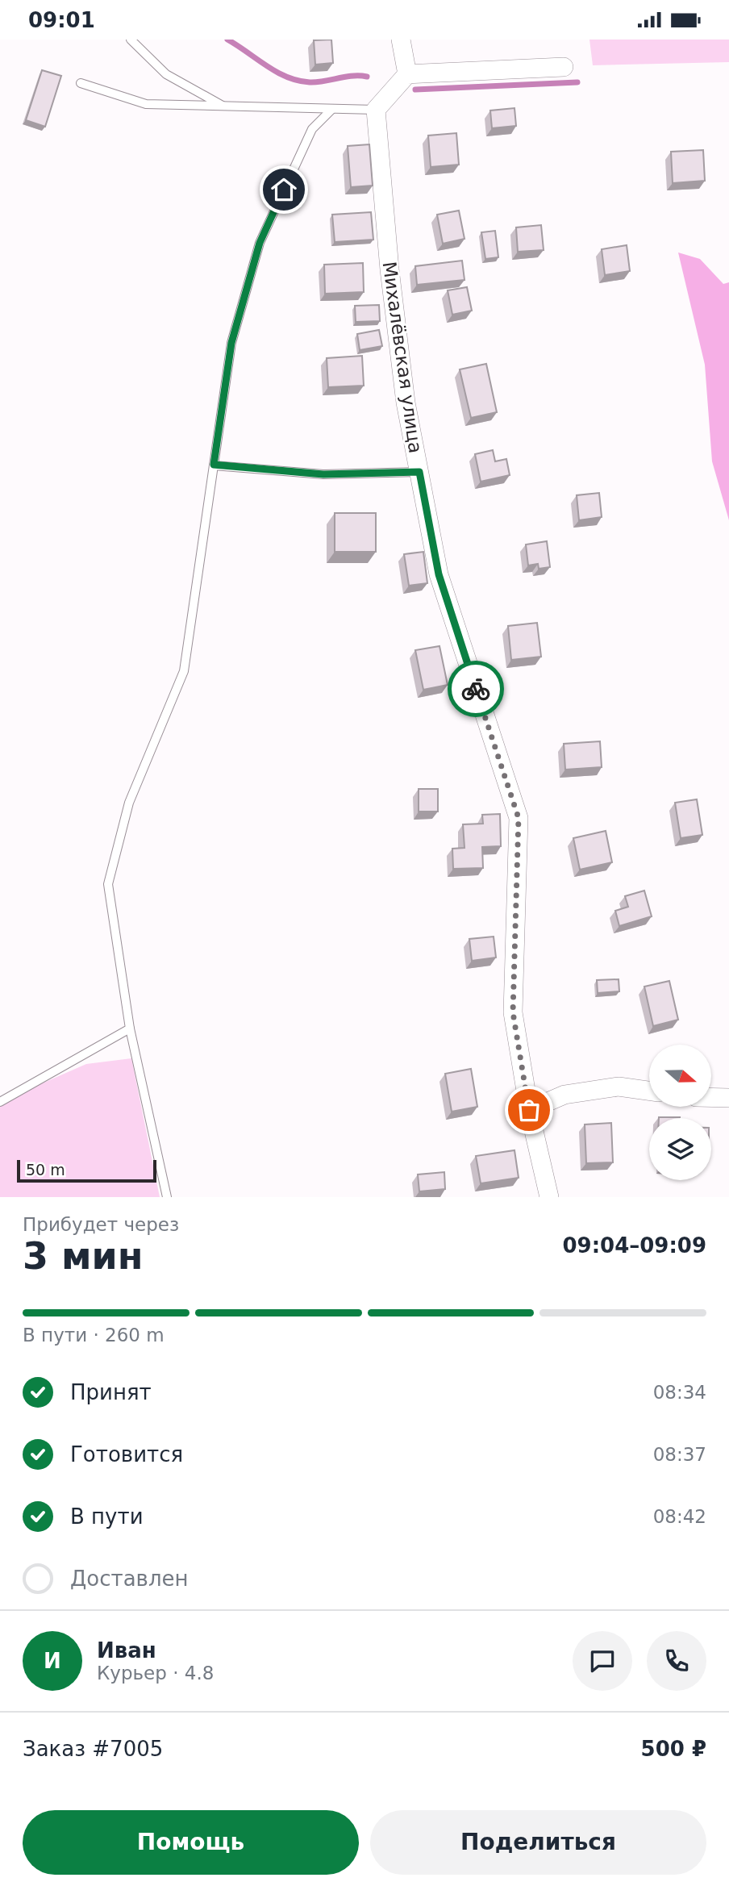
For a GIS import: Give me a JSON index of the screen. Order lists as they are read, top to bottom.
{
  "streets": {
    "street": ["Михалёвская улица"]
  },
  "scale_bar": "50 m",
  "north": "right",
  "page": {
    "status": "09:01",
    "scale": "50 m",
    "heading": ["3 мин", "Прибудет через", "09:04–09:09"],
    "panel": [
      "Иван",
      "Курьер · 4.8",
      "Заказ #7005",
      "500 ₽"
    ],
    "bar": "В пути · 260 m",
    "list": [
      ["Принят", "08:34"],
      ["Готовится", "08:37"],
      ["В пути", "08:42"],
      "Доставлен"
    ],
    "round": "И",
    "buttons": ["Помощь", "Поделиться"]
  }
}
